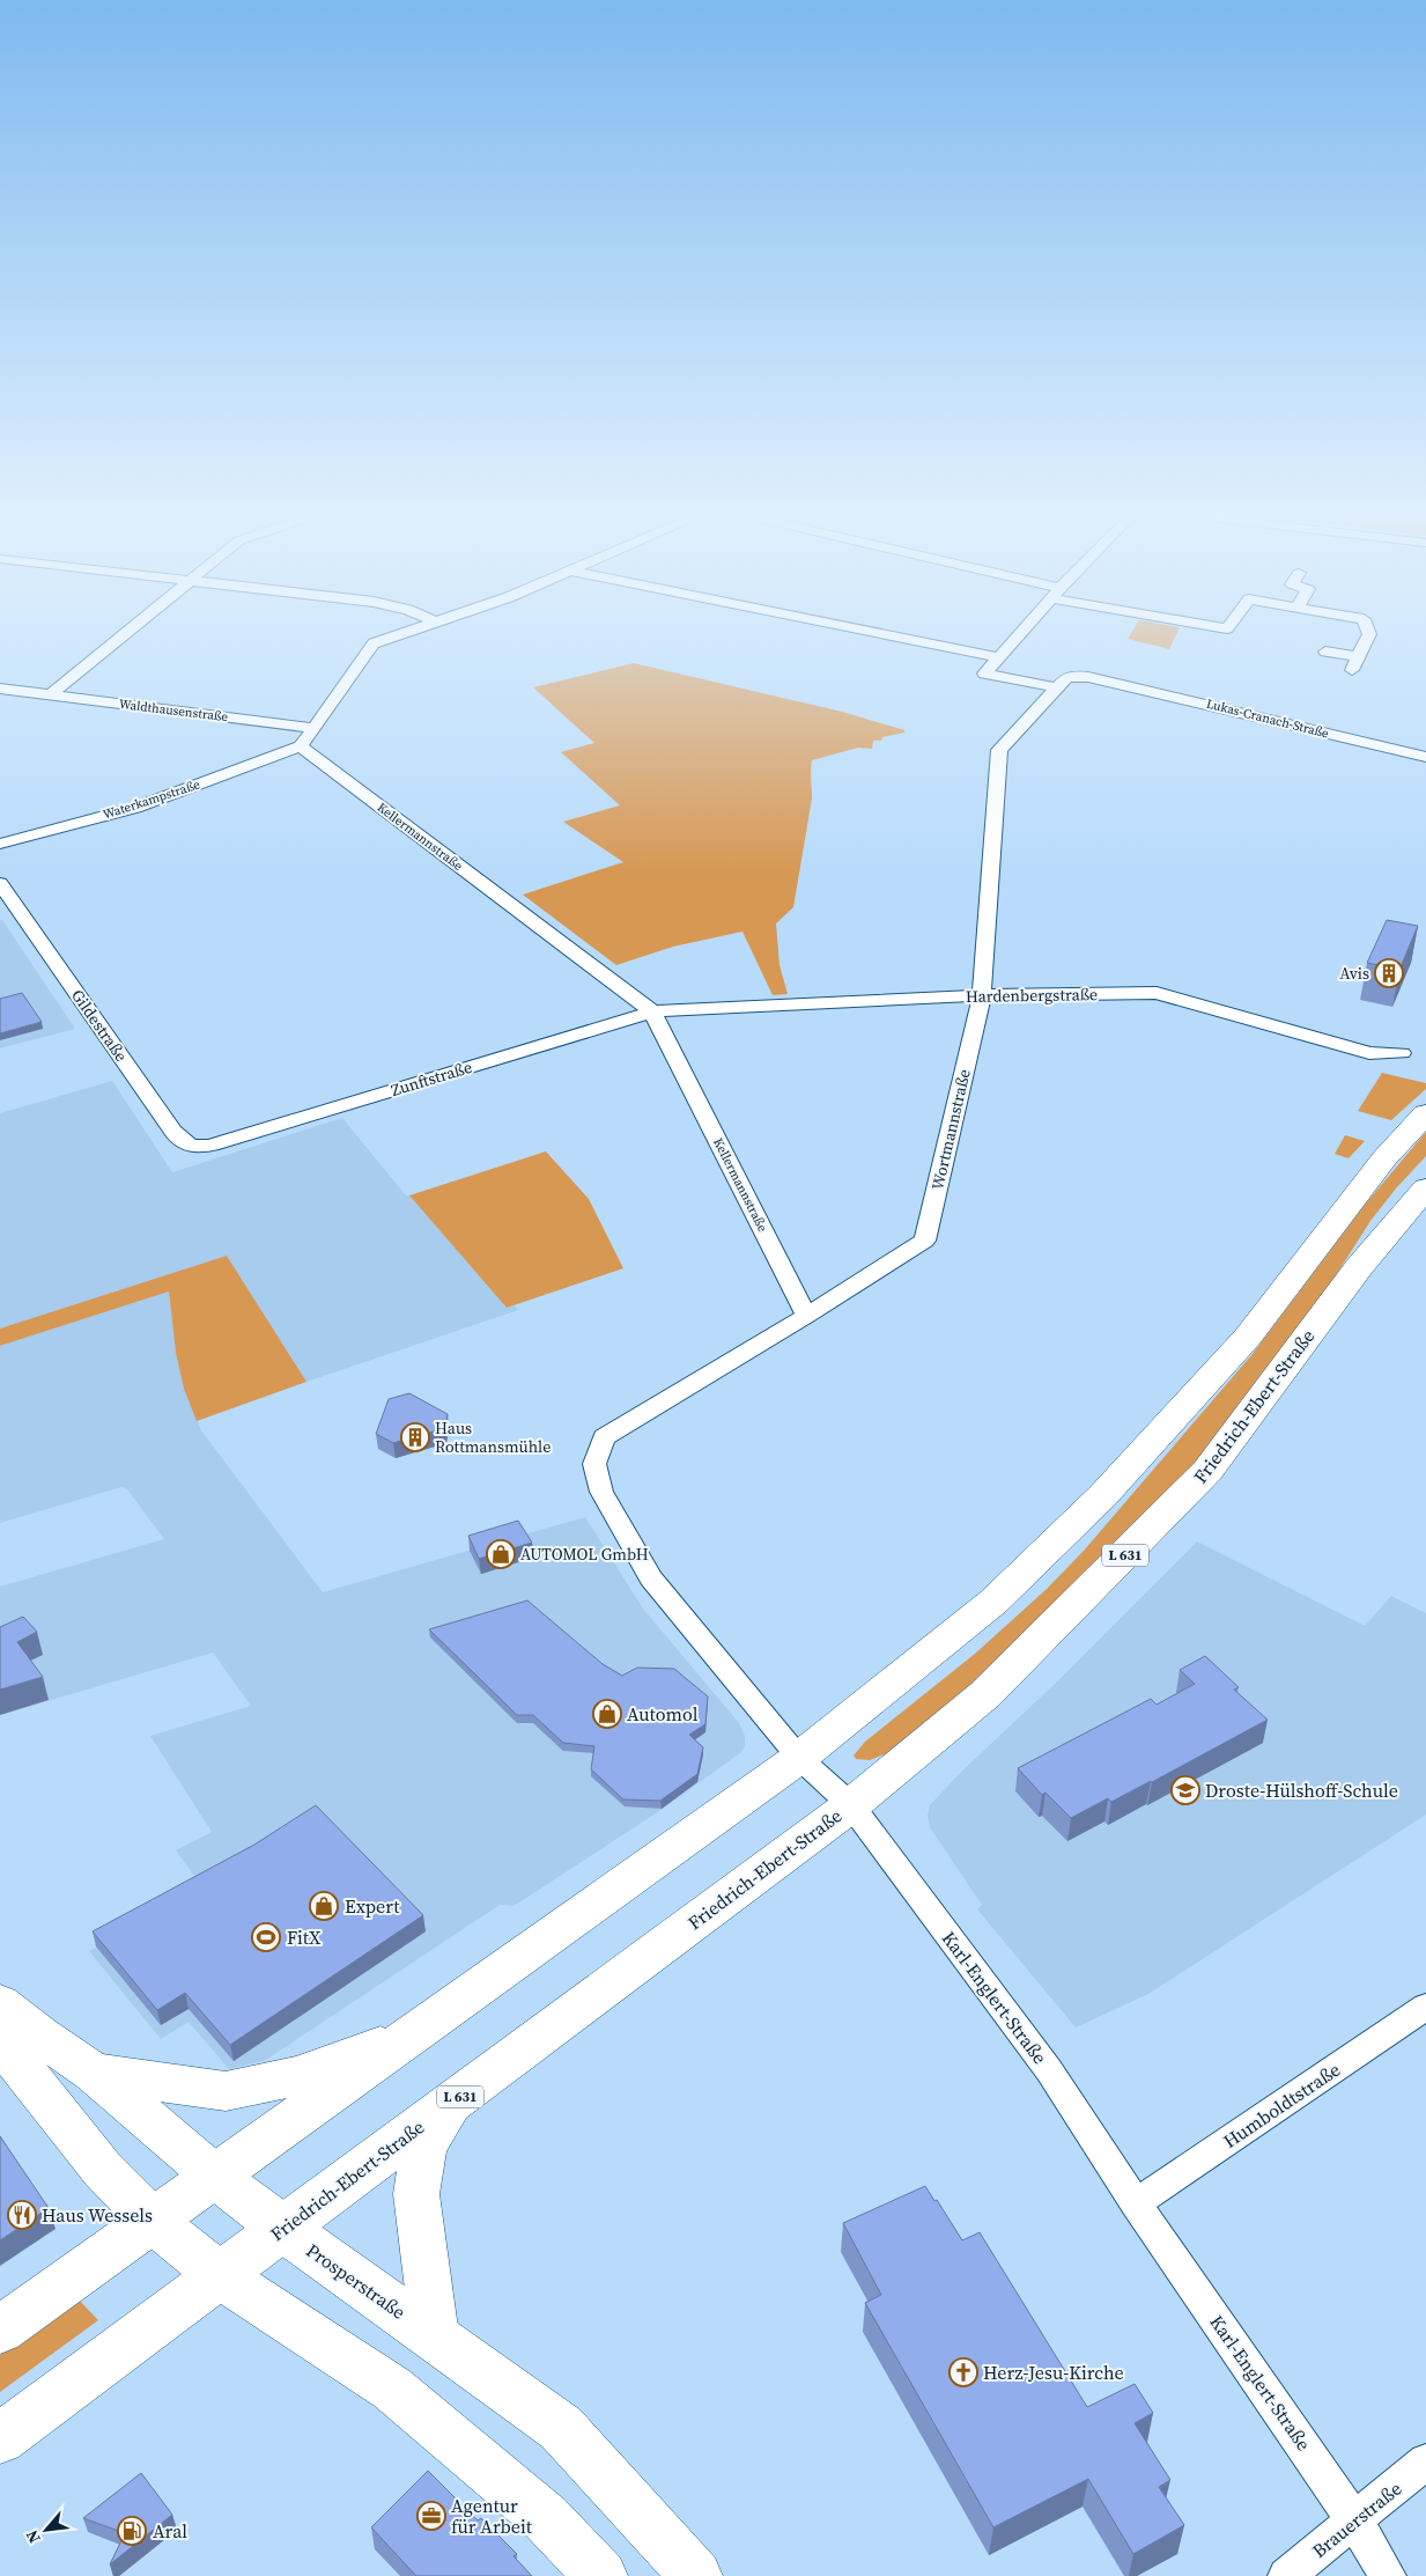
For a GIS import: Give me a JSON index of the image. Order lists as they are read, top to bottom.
{
  "streets": {
    "main road": ["Friedrich-Ebert-Straße", "L 631", "Prosperstraße"],
    "street": [
      "Waldthausenstraße",
      "Lukas-Cranach-Straße",
      "Waterkampstraße",
      "Kellermannstraße",
      "Hardenbergstraße",
      "Gildestraße",
      "Zunftstraße",
      "Wortmannstraße",
      "Karl-Englert-Straße",
      "Humboldtstraße",
      "Brauerstraße"
    ]
  },
  "crossings": [
    ["Lukas-Cranach-Straße", "Wortmannstraße"],
    ["Waterkampstraße", "Kellermannstraße"],
    ["Kellermannstraße", "Hardenbergstraße"],
    ["Kellermannstraße", "Zunftstraße"],
    ["Kellermannstraße", "Wortmannstraße"],
    ["Hardenbergstraße", "Zunftstraße"],
    ["Hardenbergstraße", "Wortmannstraße"],
    ["Gildestraße", "Zunftstraße"],
    ["Wortmannstraße", "Karl-Englert-Straße"],
    ["Friedrich-Ebert-Straße", "Karl-Englert-Straße"],
    ["Friedrich-Ebert-Straße", "Prosperstraße"],
    ["Karl-Englert-Straße", "Humboldtstraße"],
    ["Karl-Englert-Straße", "Brauerstraße"]
  ],
  "places": {
    "building": ["Avis", "Haus Rottmansmühle"],
    "shop": ["AUTOMOL GmbH", "Automol", "Expert"],
    "school or university": ["Droste-Hülshoff-Schule"],
    "sports": ["FitX"],
    "restaurant": ["Haus Wessels"],
    "church": ["Herz-Jesu-Kirche"],
    "office": ["Agentur für Arbeit"],
    "fuel station": ["Aral"]
  },
  "north": "bottom left"
}
